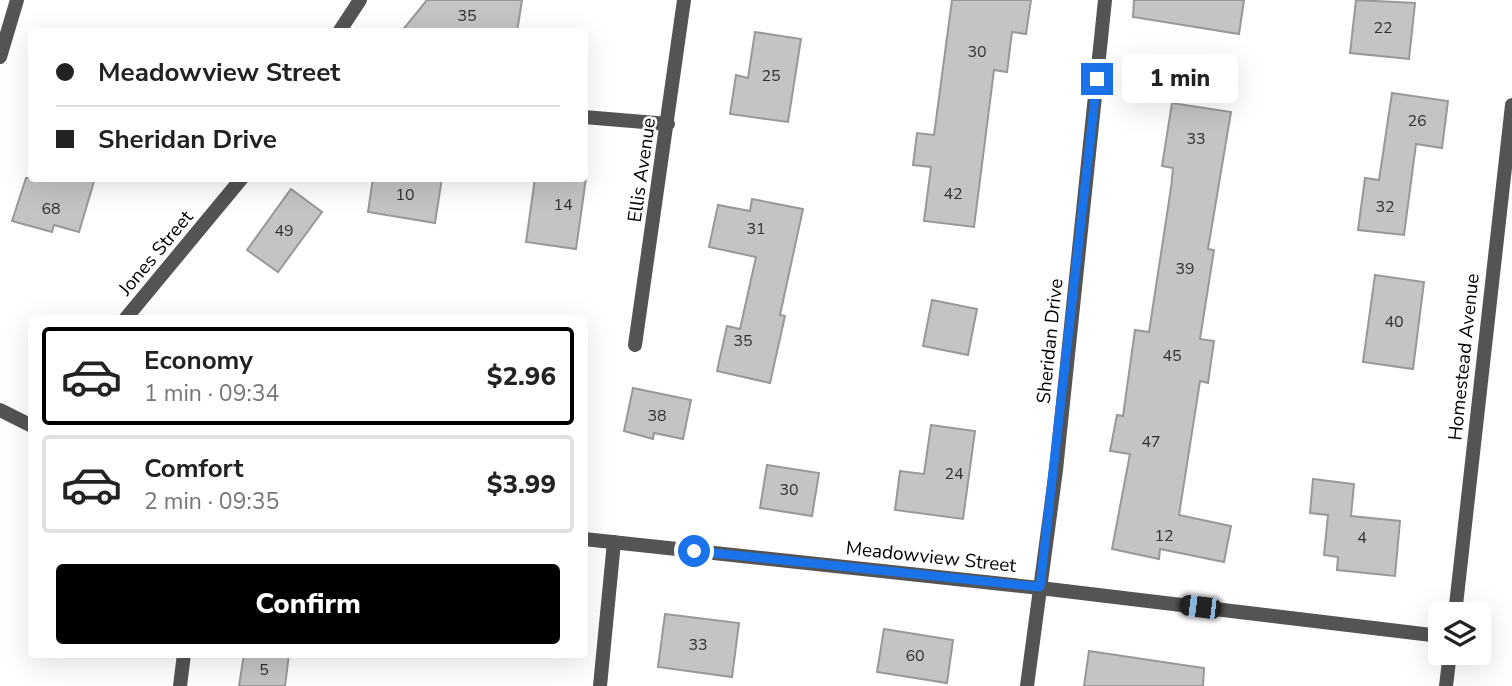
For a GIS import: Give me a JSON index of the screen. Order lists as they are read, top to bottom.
{
  "streets": {
    "street": [
      "Ellis Avenue",
      "Jones Street",
      "Sheridan Drive",
      "Homestead Avenue",
      "Meadowview Street"
    ]
  },
  "crossings": [
    ["Sheridan Drive", "Meadowview Street"]
  ],
  "house_numbers": [
    "35",
    "22",
    "30",
    "25",
    "26",
    "33",
    "42",
    "10",
    "14",
    "32",
    "68",
    "31",
    "49",
    "39",
    "40",
    "35",
    "45",
    "38",
    "47",
    "24",
    "30",
    "12",
    "4",
    "33",
    "60",
    "5"
  ],
  "page": {
    "banner": ["Meadowview Street", "Sheridan Drive"],
    "bubble": "1 min",
    "list": [
      {
        "name": "Economy",
        "note": "1 min · 09:34",
        "value": "$2.96"
      },
      {
        "name": "Comfort",
        "note": "2 min · 09:35",
        "value": "$3.99"
      }
    ],
    "buttons": "Confirm"
  }
}
